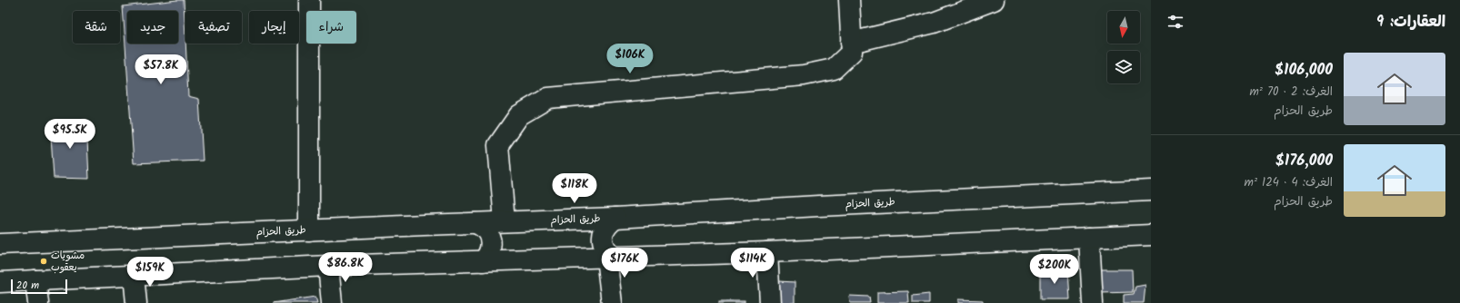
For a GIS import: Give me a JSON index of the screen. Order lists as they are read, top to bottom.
{
  "streets": {
    "main road": ["طريق الحزام"]
  },
  "places": ["مشويات يعقوب"],
  "scale_bar": "20 m",
  "north": "bottom",
  "page": {
    "heading": "العقارات: 9",
    "chip": [
      "شراء",
      "إيجار",
      "تصفية",
      "جديد",
      "شقة"
    ],
    "list": [
      {
        "name": "$106,000",
        "note": "الغرف: 2 · 70 m² · طريق الحزام"
      },
      {
        "name": "$176,000",
        "note": "الغرف: 4 · 124 m² · طريق الحزام"
      }
    ],
    "price": [
      "$106K",
      "$57.8K",
      "$95.5K",
      "$118K",
      "$176K",
      "$114K",
      "$86.8K",
      "$200K",
      "$159K"
    ],
    "scale": "20 m"
  }
}
